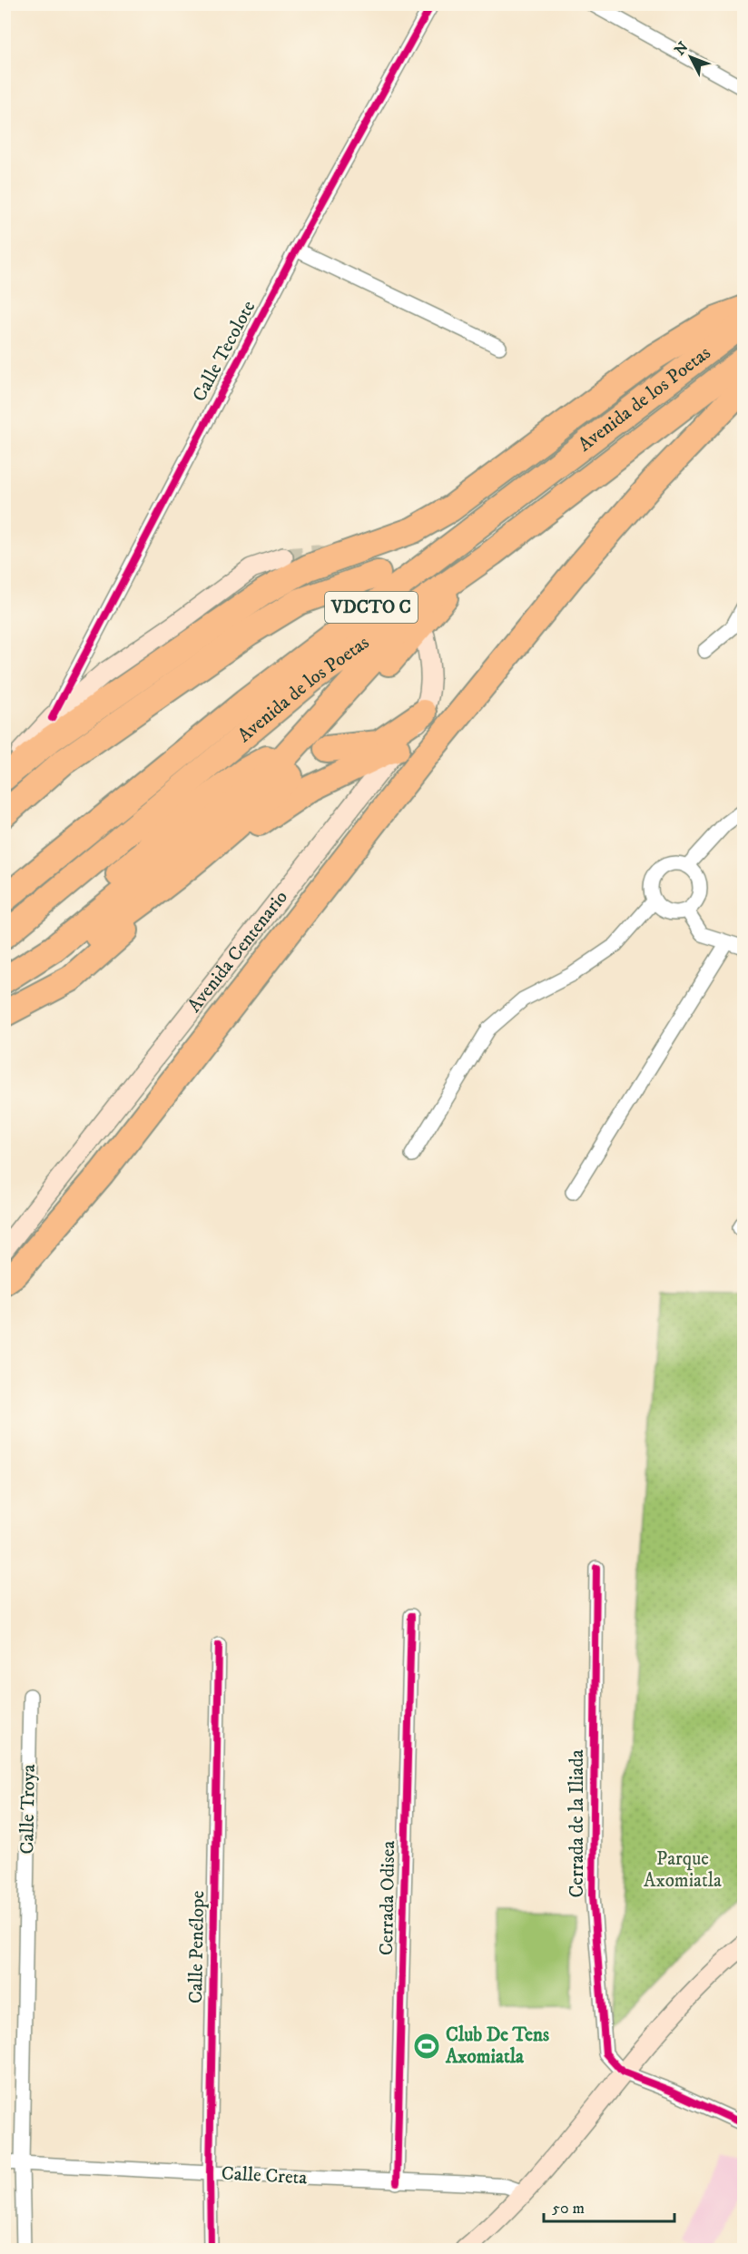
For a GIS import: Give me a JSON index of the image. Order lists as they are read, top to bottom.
{
  "streets": {
    "highway": ["Avenida de los Poetas", "VDCTO C"],
    "main road": ["Avenida Centenario"],
    "street": [
      "Calle Tecolote",
      "Calle Troya",
      "Cerrada de la Iliada",
      "Cerrada Odisea",
      "Calle Penélope",
      "Calle Creta"
    ]
  },
  "crossings": [
    ["Calle Troya", "Calle Creta"],
    ["Cerrada Odisea", "Calle Creta"],
    ["Calle Penélope", "Calle Creta"]
  ],
  "parks": ["Parque Axomiatla"],
  "places": {
    "sports": ["Club De Tens Axomiatla"]
  },
  "scale_bar": "50 m",
  "north": "top left"
}
